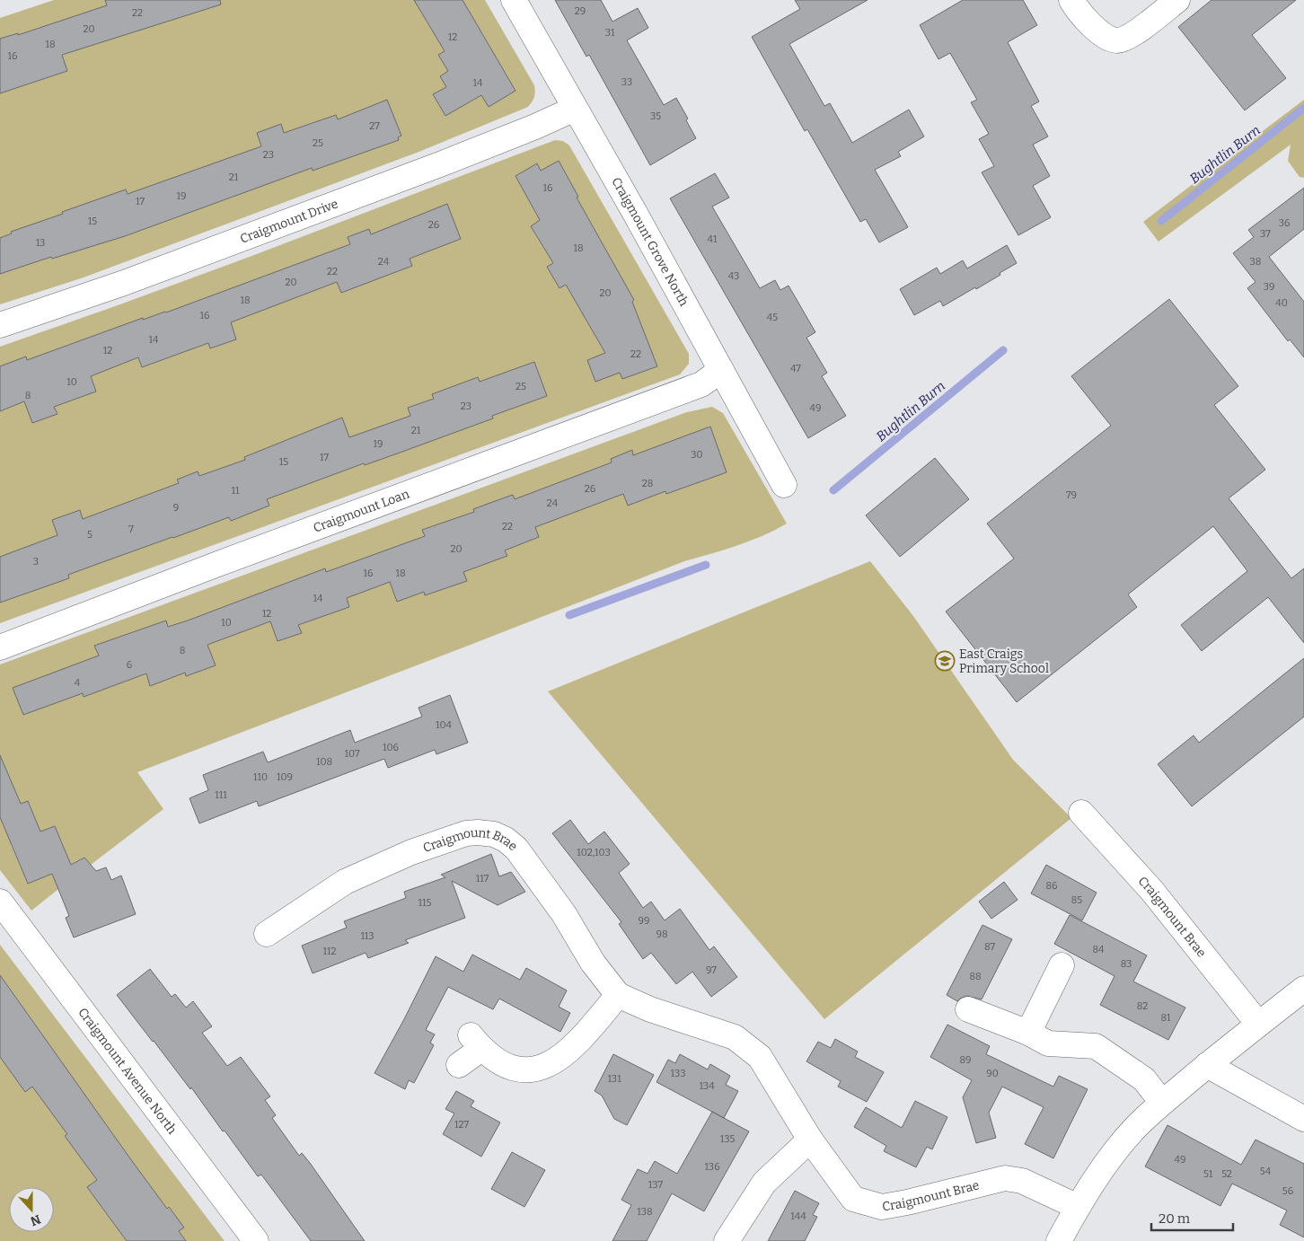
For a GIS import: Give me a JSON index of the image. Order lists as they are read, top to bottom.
{
  "streets": {
    "street": [
      "Craigmount Drive",
      "Craigmount Grove North",
      "Craigmount Loan",
      "Craigmount Brae",
      "Craigmount Avenue North"
    ]
  },
  "crossings": [
    ["Craigmount Drive", "Craigmount Grove North"],
    ["Craigmount Grove North", "Craigmount Loan"]
  ],
  "water": ["Bughtlin Burn"],
  "places": {
    "school or university": ["East Craigs Primary School"]
  },
  "house_numbers": [
    "29",
    "22",
    "20",
    "31",
    "12",
    "18",
    "16",
    "33",
    "14",
    "35",
    "27",
    "25",
    "23",
    "21",
    "16",
    "19",
    "17",
    "15",
    "36",
    "26",
    "37",
    "41",
    "13",
    "18",
    "24",
    "38",
    "22",
    "43",
    "20",
    "39",
    "20",
    "18",
    "40",
    "16",
    "45",
    "14",
    "12",
    "22",
    "47",
    "10",
    "25",
    "8",
    "23",
    "49",
    "21",
    "19",
    "30",
    "17",
    "15",
    "28",
    "26",
    "11",
    "79",
    "24",
    "9",
    "22",
    "7",
    "5",
    "20",
    "3",
    "16",
    "18",
    "14",
    "12",
    "10",
    "8",
    "6",
    "4",
    "104",
    "106",
    "107",
    "108",
    "110",
    "109",
    "111",
    "102,103",
    "117",
    "86",
    "85",
    "115",
    "99",
    "98",
    "113",
    "87",
    "84",
    "112",
    "83",
    "97",
    "88",
    "82",
    "81",
    "89",
    "133",
    "90",
    "131",
    "134",
    "127",
    "135",
    "49",
    "136",
    "54",
    "51",
    "52",
    "137",
    "56",
    "138",
    "144"
  ],
  "scale_bar": "20 m",
  "north": "bottom"
}
